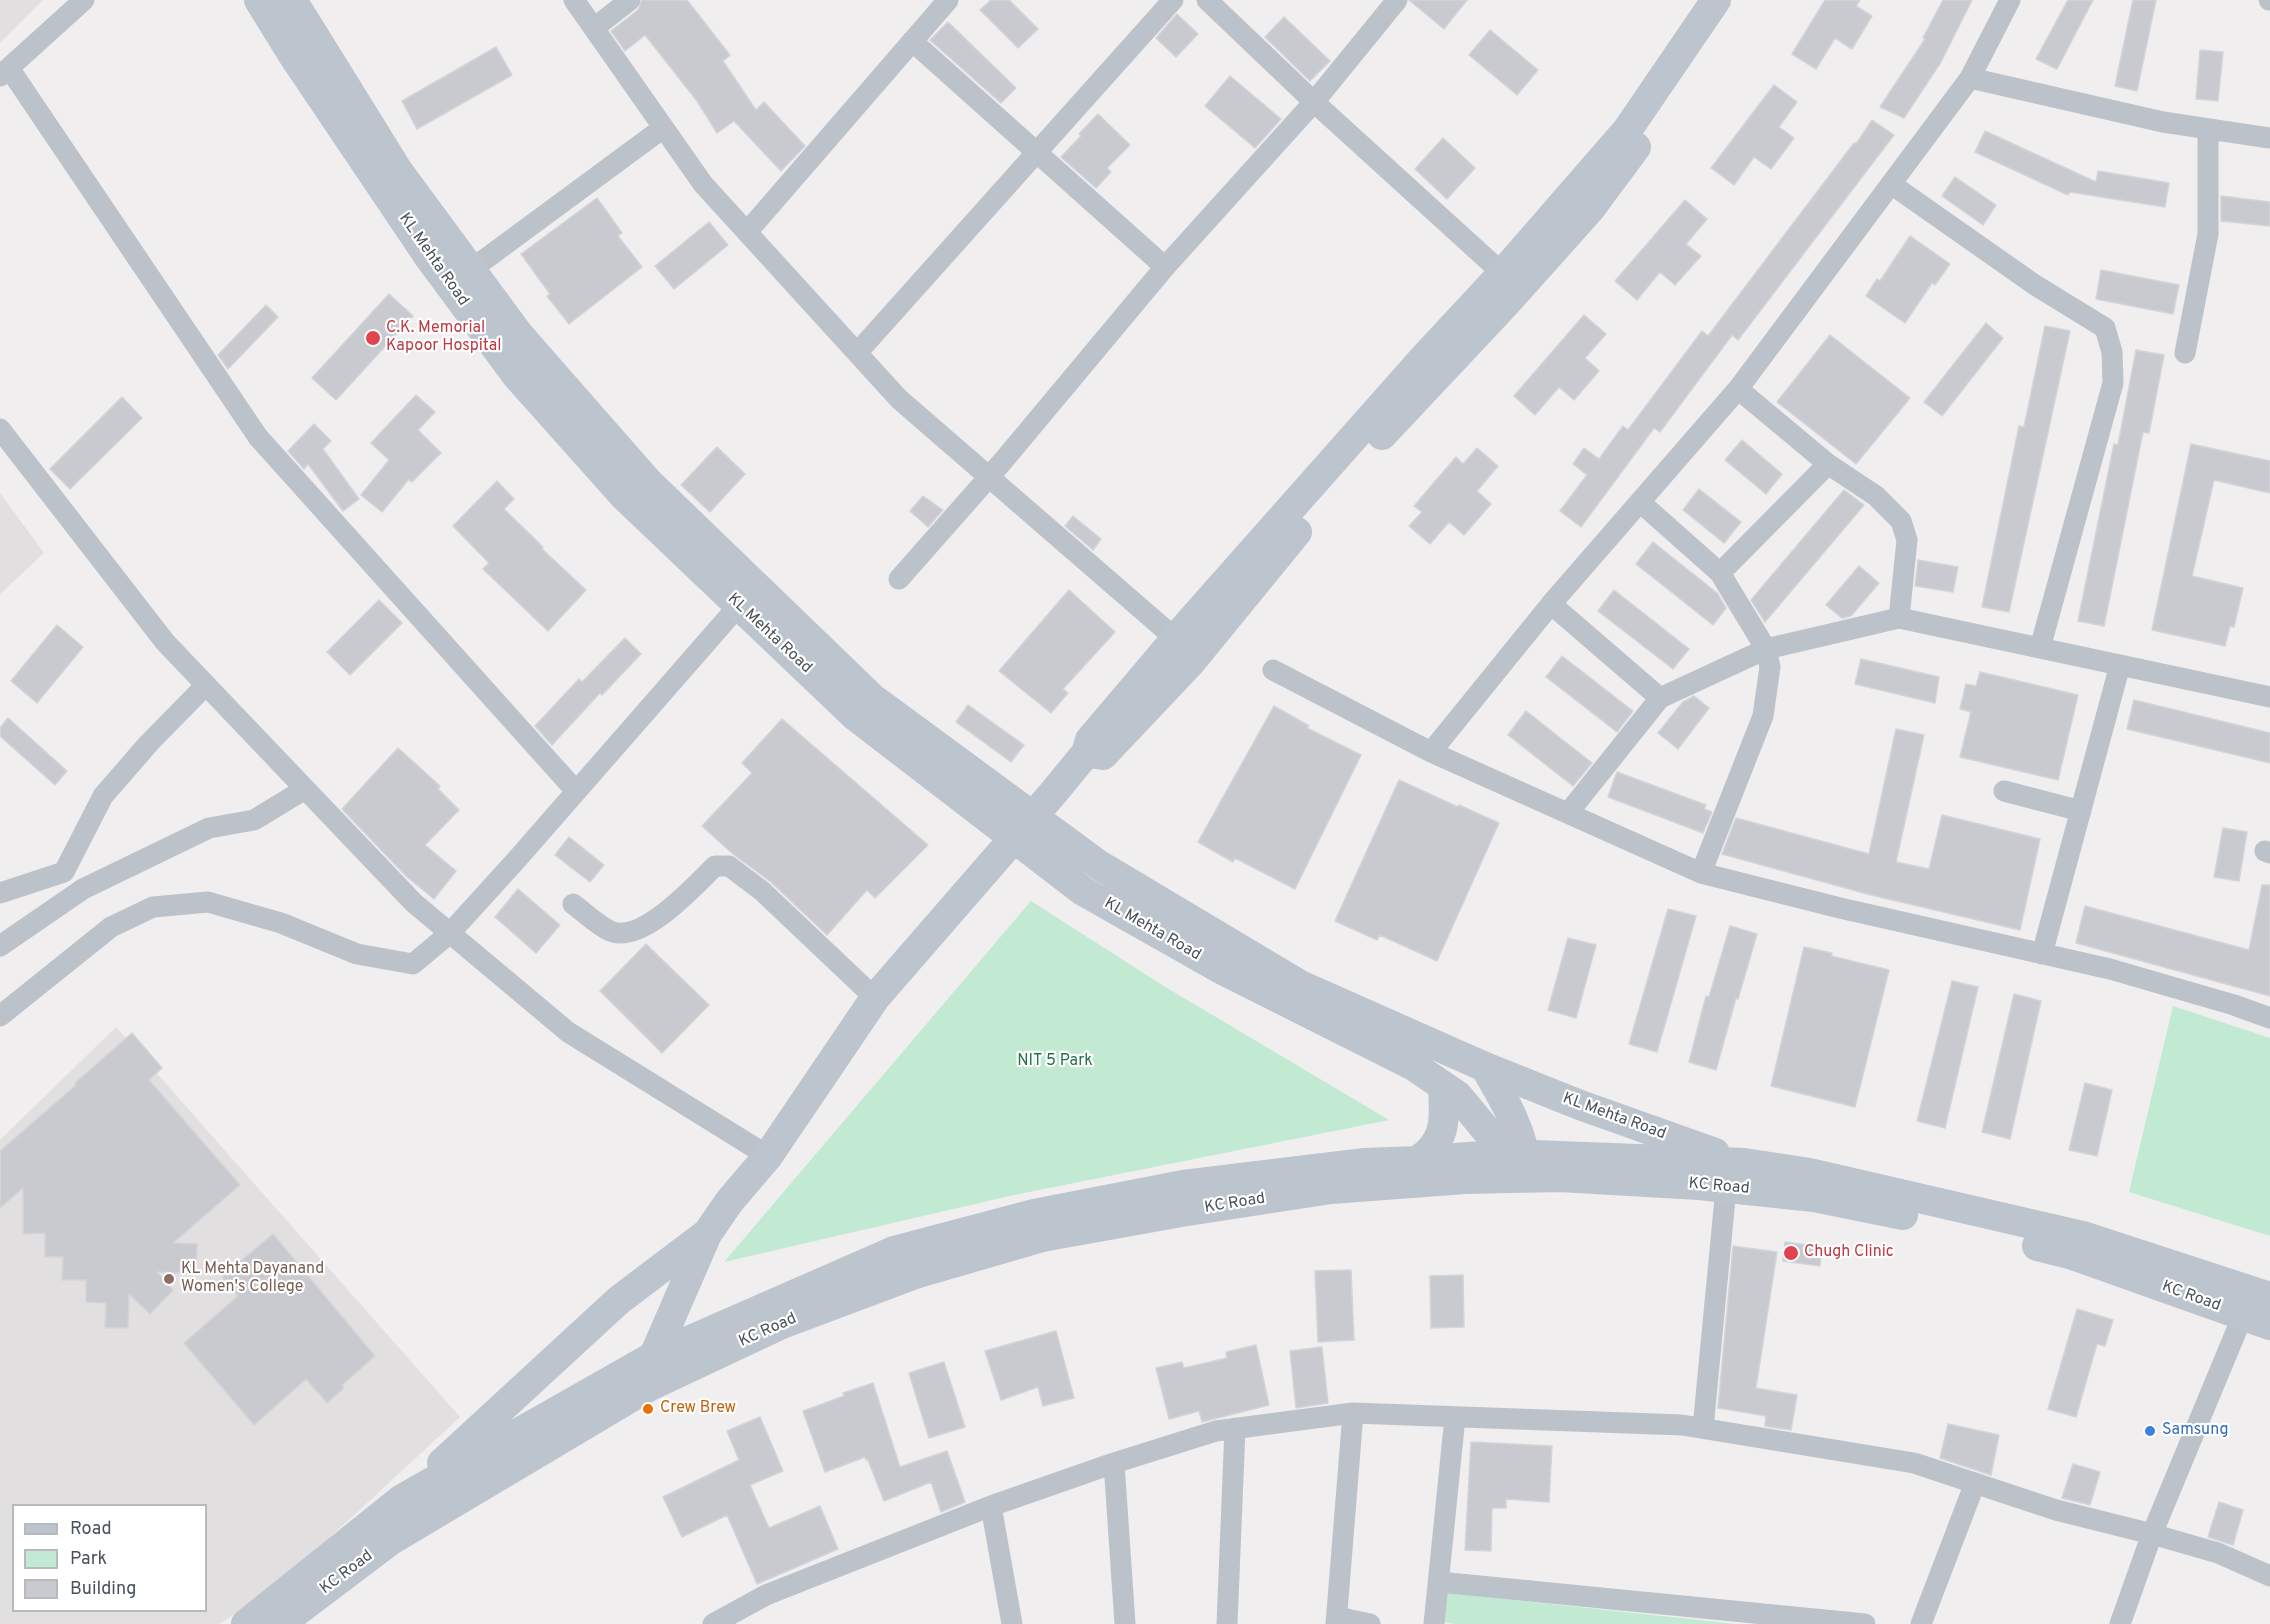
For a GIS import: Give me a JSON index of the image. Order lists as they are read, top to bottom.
{
  "streets": {
    "street": ["KL Mehta Road", "KC Road"]
  },
  "crossings": [
    ["KL Mehta Road", "KC Road"]
  ],
  "parks": ["NIT 5 Park"],
  "places": [
    "C.K. Memorial Kapoor Hospital",
    "Chugh Clinic",
    "KL Mehta Dayanand Women's College",
    "Crew Brew",
    "Samsung"
  ],
  "legend": ["Road", "Park", "Building"]
}
